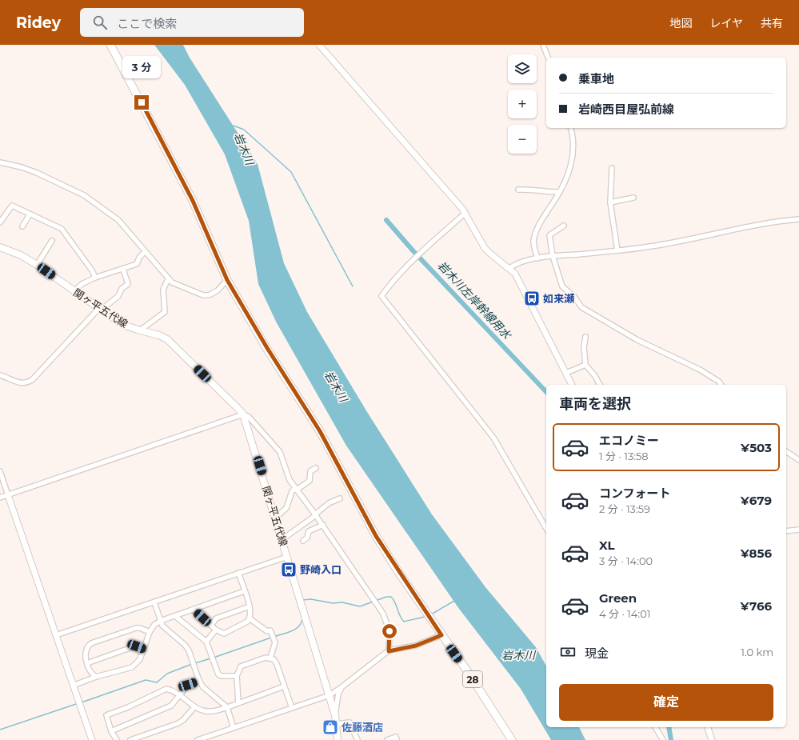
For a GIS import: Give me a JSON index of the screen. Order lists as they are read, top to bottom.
{
  "streets": {
    "main road": ["関ヶ平五代線", "28"]
  },
  "water": ["岩木川", "岩木川左岸幹線用水"],
  "places": {
    "bus stop": ["如来瀬", "野崎入口"],
    "shop": ["佐藤酒店"]
  },
  "page": {
    "header": "Ridey",
    "search": "ここで検索",
    "nav": ["地図", "レイヤ", "共有"],
    "map_buttons": ["+", "−"],
    "bubble": "3 分",
    "banner": ["乗車地", "岩崎西目屋弘前線"],
    "heading": "車両を選択",
    "list": [
      {
        "name": "エコノミー",
        "note": "1 分 · 13:58",
        "value": "¥503"
      },
      {
        "name": "コンフォート",
        "note": "2 分 · 13:59",
        "value": "¥679"
      },
      {
        "name": "XL",
        "note": "3 分 · 14:00",
        "value": "¥856"
      },
      {
        "name": "Green",
        "note": "4 分 · 14:01",
        "value": "¥766"
      }
    ],
    "pay": ["現金", "1.0 km"],
    "buttons": "確定"
  }
}
